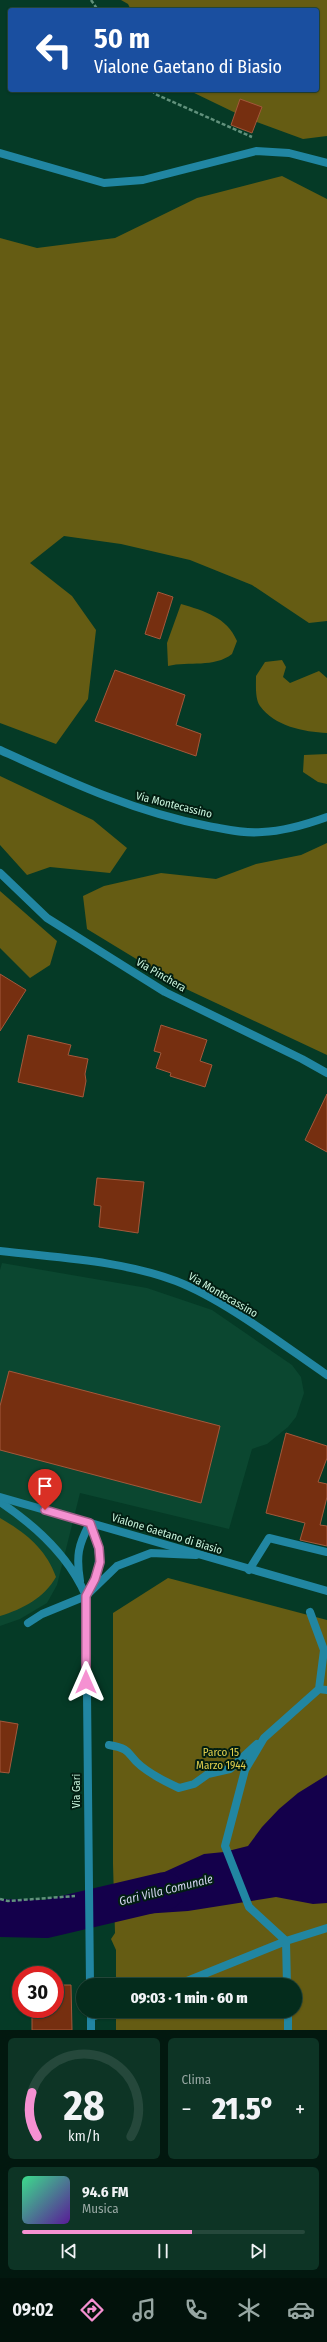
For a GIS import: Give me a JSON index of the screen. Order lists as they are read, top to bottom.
{
  "streets": {
    "street": [
      "Via Montecassino",
      "Via Pinchera",
      "Vialone Gaetano di Biasio",
      "Via Gari"
    ]
  },
  "crossings": [
    ["Vialone Gaetano di Biasio", "Via Gari"]
  ],
  "water": ["Gari Villa Comunale"],
  "parks": ["Parco 15 Marzo 1944"],
  "page": {
    "turn": ["50 m", "Vialone Gaetano di Biasio"],
    "limit": "30",
    "trip": "09:03 · 1 min · 60 m",
    "tile": "Clima",
    "heat": ["−", "21.5°", "+"],
    "song": ["94.6 FM", "Musica"],
    "tabs": "09:02",
    "gauge": ["28", "km/h"]
  }
}
